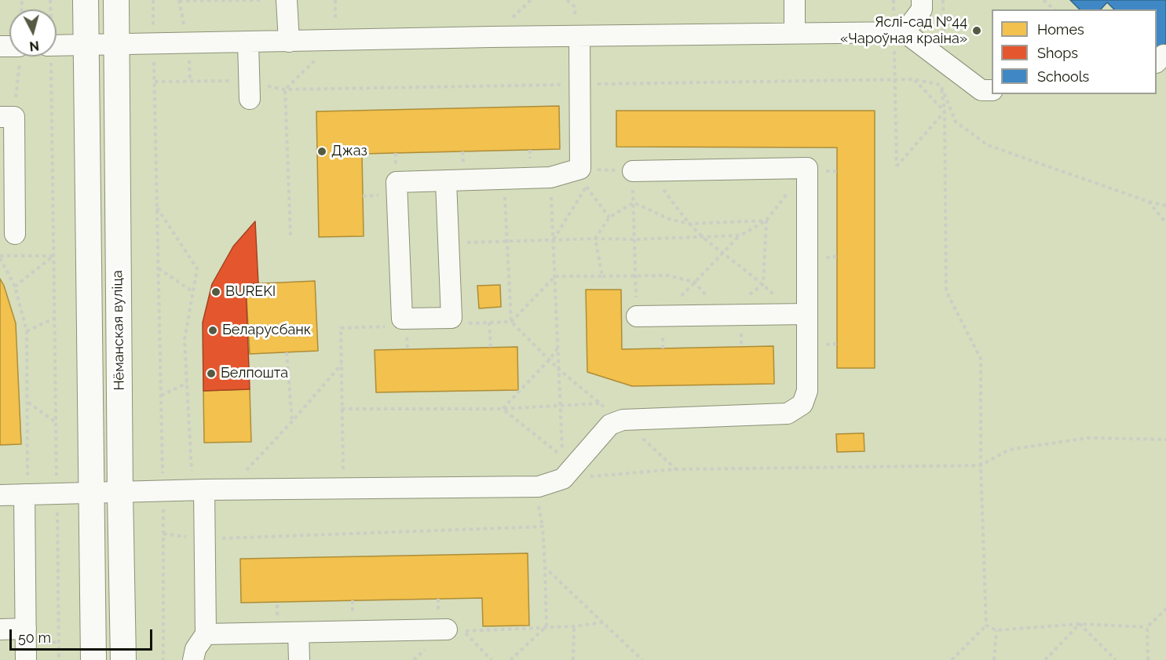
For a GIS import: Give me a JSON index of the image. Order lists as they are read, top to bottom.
{
  "streets": {
    "main road": ["Нёманская вуліца"]
  },
  "places": [
    "Яслі-сад №44 «Чароўная краіна»",
    "Джаз",
    "BUREKI",
    "Беларусбанк",
    "Белпошта"
  ],
  "legend": ["Homes", "Shops", "Schools"],
  "scale_bar": "50 m",
  "north": "bottom"
}
